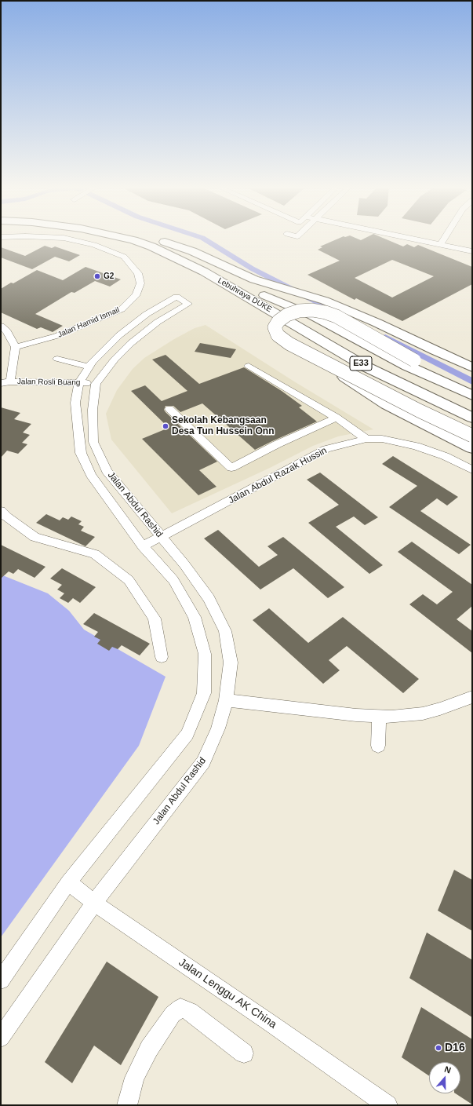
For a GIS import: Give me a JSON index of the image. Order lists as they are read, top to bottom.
{
  "streets": {
    "highway": ["Lebuhraya DUKE", "E33"],
    "street": [
      "Jalan Hamid Ismail",
      "Jalan Rosli Buang",
      "Jalan Abdul Razak Hussin",
      "Jalan Abdul Rashid",
      "Jalan Lenggu AK China"
    ]
  },
  "crossings": [
    ["Jalan Rosli Buang", "Jalan Abdul Rashid"],
    ["Jalan Abdul Razak Hussin", "Jalan Abdul Rashid"],
    ["Jalan Abdul Rashid", "Jalan Lenggu AK China"]
  ],
  "places": ["G2", "Sekolah Kebangsaan Desa Tun Hussein Onn", "D16"],
  "north": "top"
}
